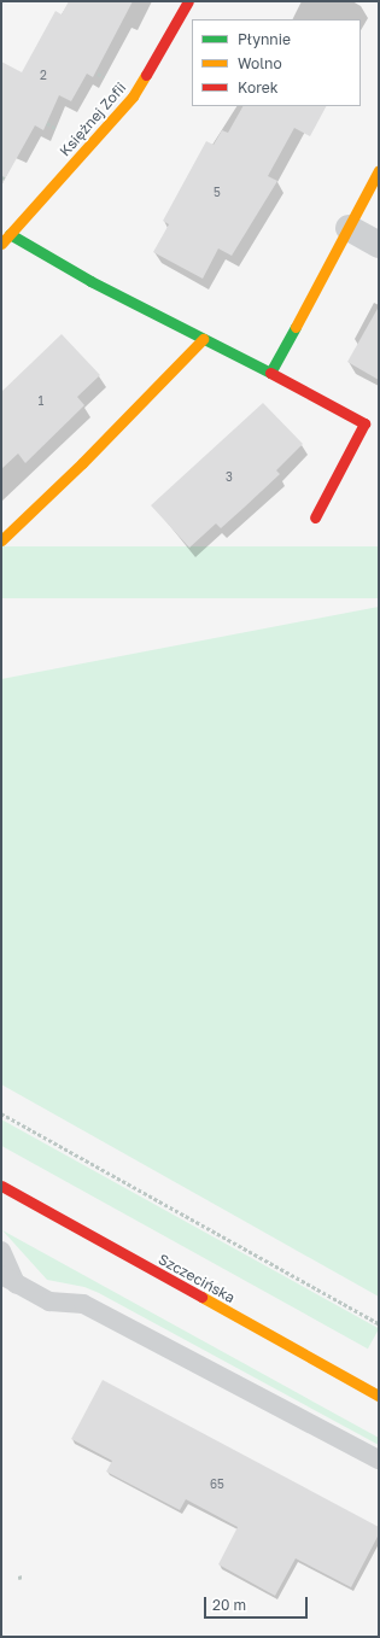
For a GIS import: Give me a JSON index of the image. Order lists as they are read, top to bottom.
{
  "streets": {
    "street": ["Księżnej Zofii", "Szczecińska"]
  },
  "house_numbers": [
    "2",
    "5",
    "1",
    "3",
    "65"
  ],
  "legend": ["Płynnie", "Wolno", "Korek"],
  "scale_bar": "20 m"
}
